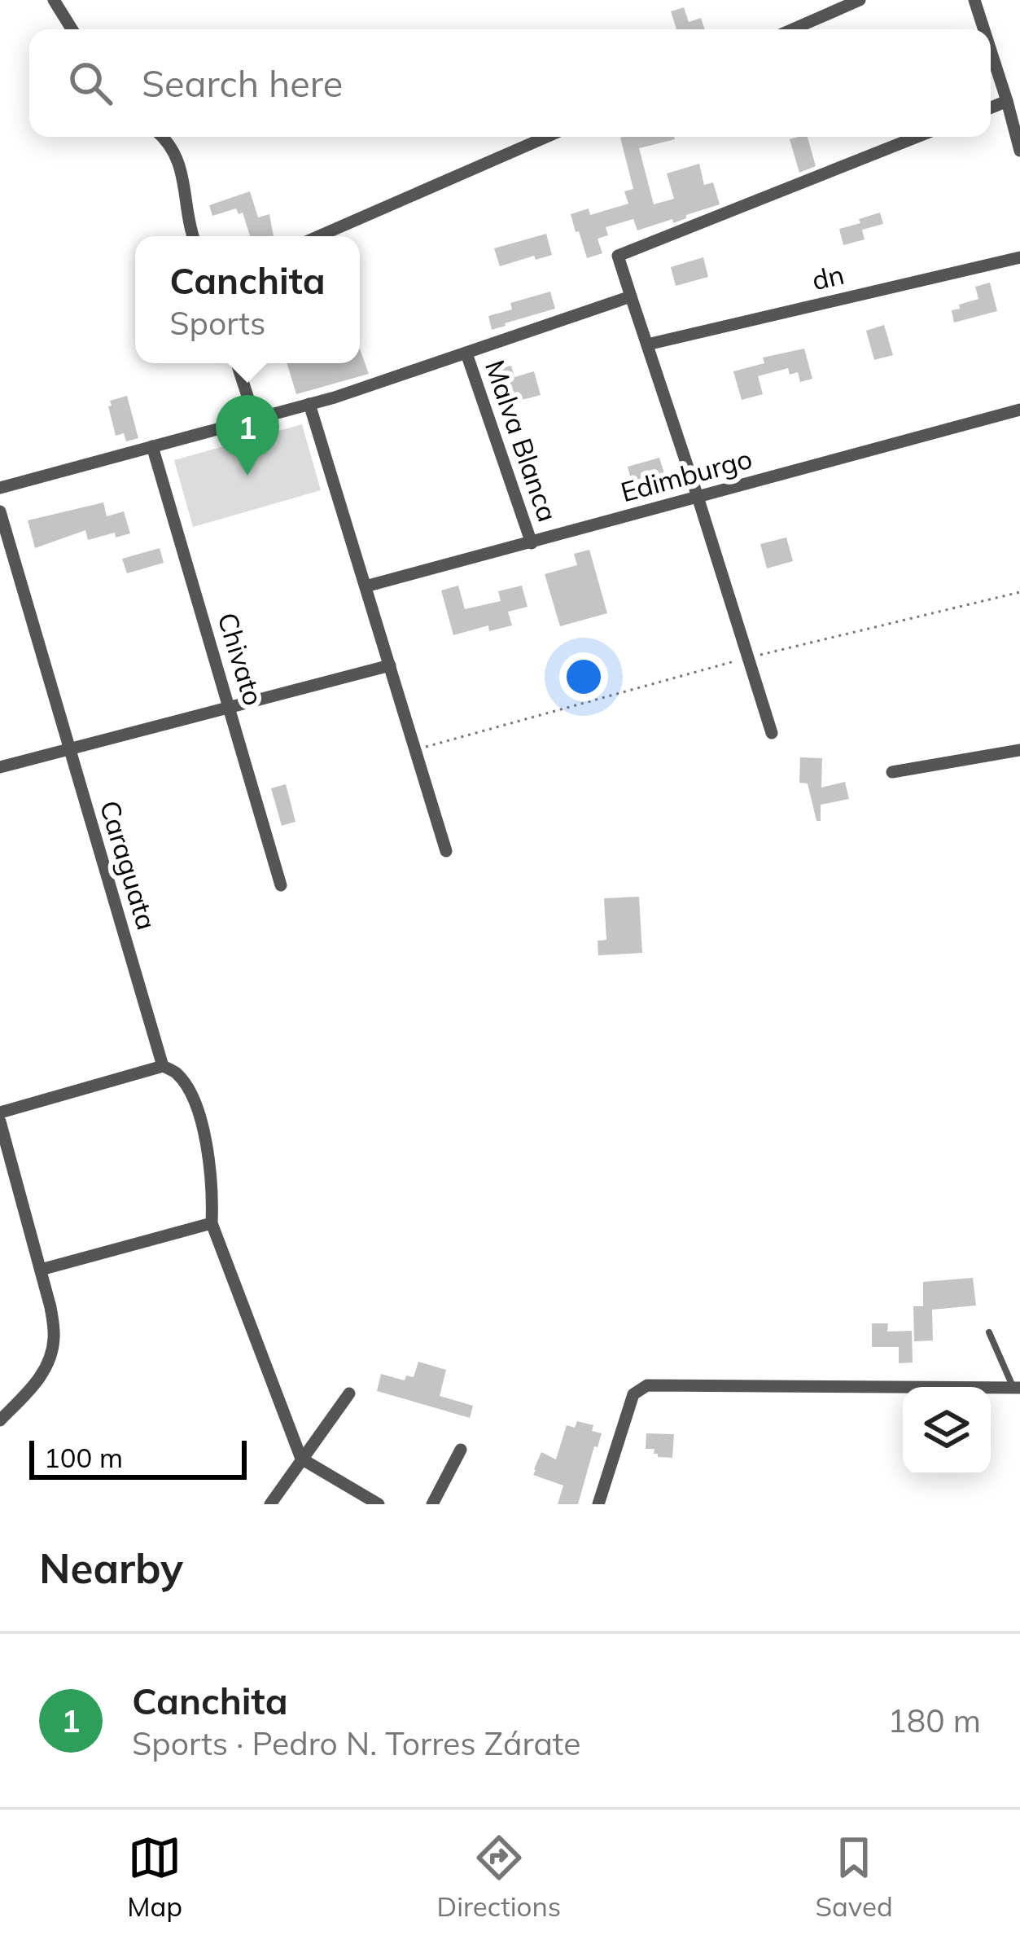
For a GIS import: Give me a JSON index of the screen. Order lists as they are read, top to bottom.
{
  "streets": {
    "street": [
      "dn",
      "Malva Blanca",
      "Edimburgo",
      "Chivato",
      "Caraguata"
    ]
  },
  "crossings": [
    ["Malva Blanca", "Edimburgo"]
  ],
  "scale_bar": "100 m",
  "page": {
    "search": "Search here",
    "popup": ["Canchita", "Sports"],
    "pins": "1",
    "scale": "100 m",
    "heading": "Nearby",
    "list": [
      {
        "mark": "1",
        "name": "Canchita",
        "note": "Sports · Pedro N. Torres Zárate",
        "value": "180 m"
      }
    ],
    "nav": ["Map", "Directions", "Saved"]
  }
}
